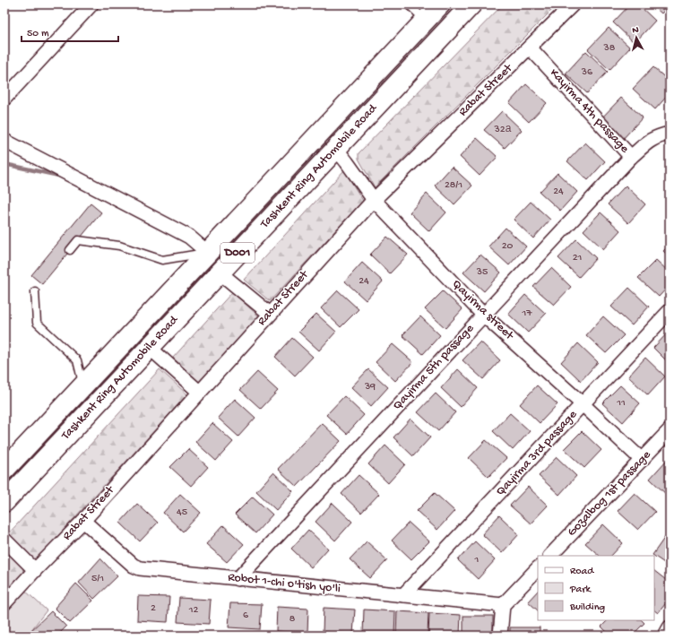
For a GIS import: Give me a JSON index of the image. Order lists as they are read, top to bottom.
{
  "streets": {
    "highway": ["Tashkent Ring Automobile Road", "D001"],
    "street": [
      "Rabat Street",
      "Kayirma 4th passage",
      "Qayirma street",
      "Qayirma 5th passage",
      "Qayirma 3rd passage",
      "Gozalbog 1st passage",
      "Robot 1-chi o'tish yo'li"
    ]
  },
  "crossings": [
    ["Rabat Street", "Kayirma 4th passage"],
    ["Rabat Street", "Qayirma street"],
    ["Rabat Street", "Robot 1-chi o'tish yo'li"],
    ["Kayirma 4th passage", "Qayirma 5th passage"],
    ["Tashkent Ring Automobile Road", "Qayirma street"],
    ["Qayirma street", "Qayirma 5th passage"],
    ["Qayirma street", "Qayirma 3rd passage"],
    ["Qayirma street", "Gozalbog 1st passage"],
    ["Qayirma 5th passage", "Robot 1-chi o'tish yo'li"],
    ["Qayirma 3rd passage", "Robot 1-chi o'tish yo'li"]
  ],
  "house_numbers": [
    "38",
    "36",
    "32а",
    "28/1",
    "24",
    "20",
    "21",
    "35",
    "24",
    "17",
    "39",
    "11",
    "45",
    "1",
    "5/1",
    "2",
    "12",
    "6",
    "8"
  ],
  "legend": ["Road", "Park", "Building"],
  "scale_bar": "50 m",
  "north": "top"
}
